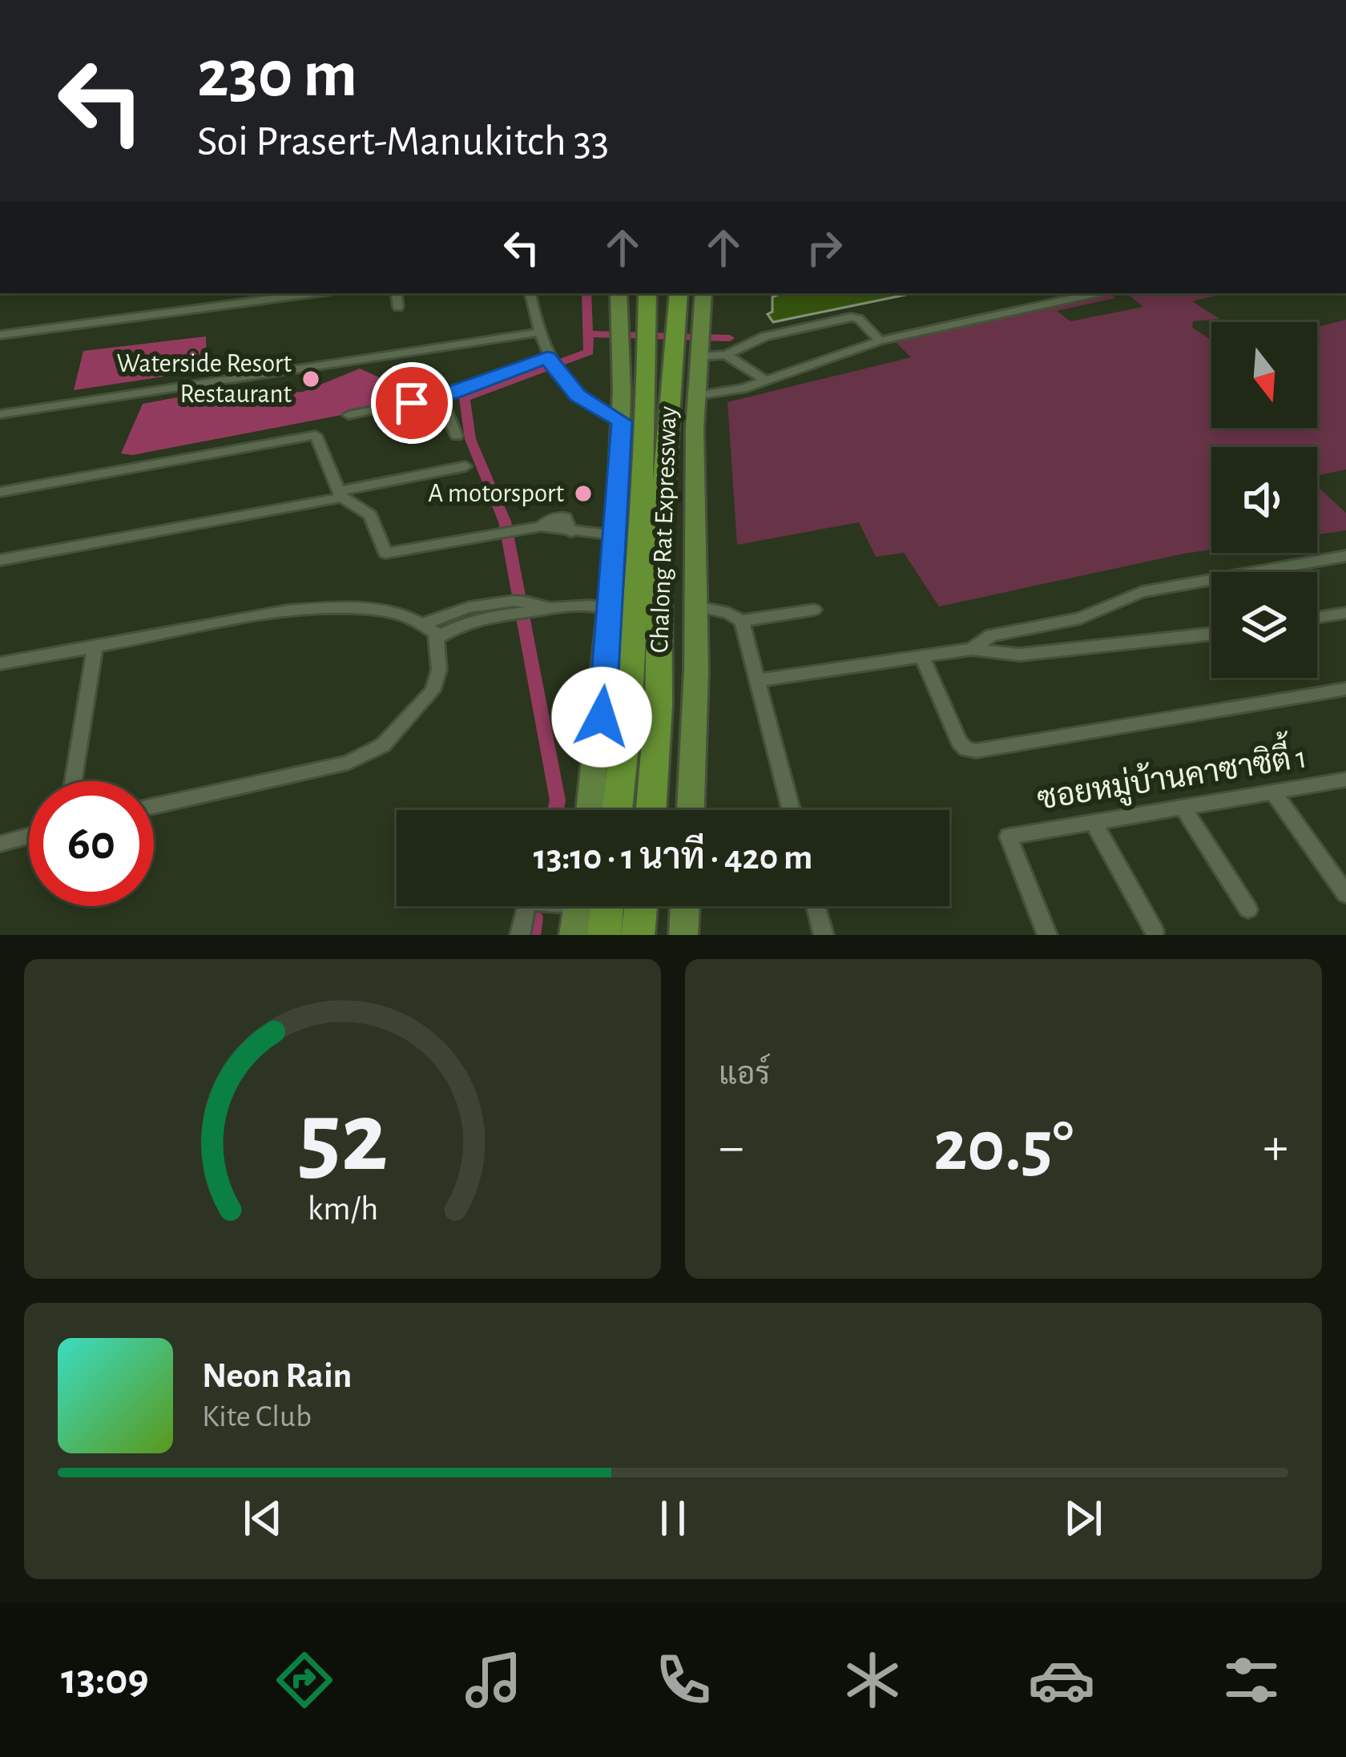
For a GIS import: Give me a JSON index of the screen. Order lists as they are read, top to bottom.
{
  "streets": {
    "highway": ["Chalong Rat Expressway"],
    "street": ["ซอยหมู่บ้านคาซาซิตี้ 1"]
  },
  "places": ["Waterside Resort Restaurant", "A motorsport"],
  "north": "bottom",
  "page": {
    "turn": ["230 m", "Soi Prasert-Manukitch 33"],
    "limit": "60",
    "trip": "13:10 · 1 นาที · 420 m",
    "tile": "แอร์",
    "heat": ["−", "20.5°", "+"],
    "song": ["Neon Rain", "Kite Club"],
    "tabs": "13:09",
    "gauge": ["52", "km/h"]
  }
}
